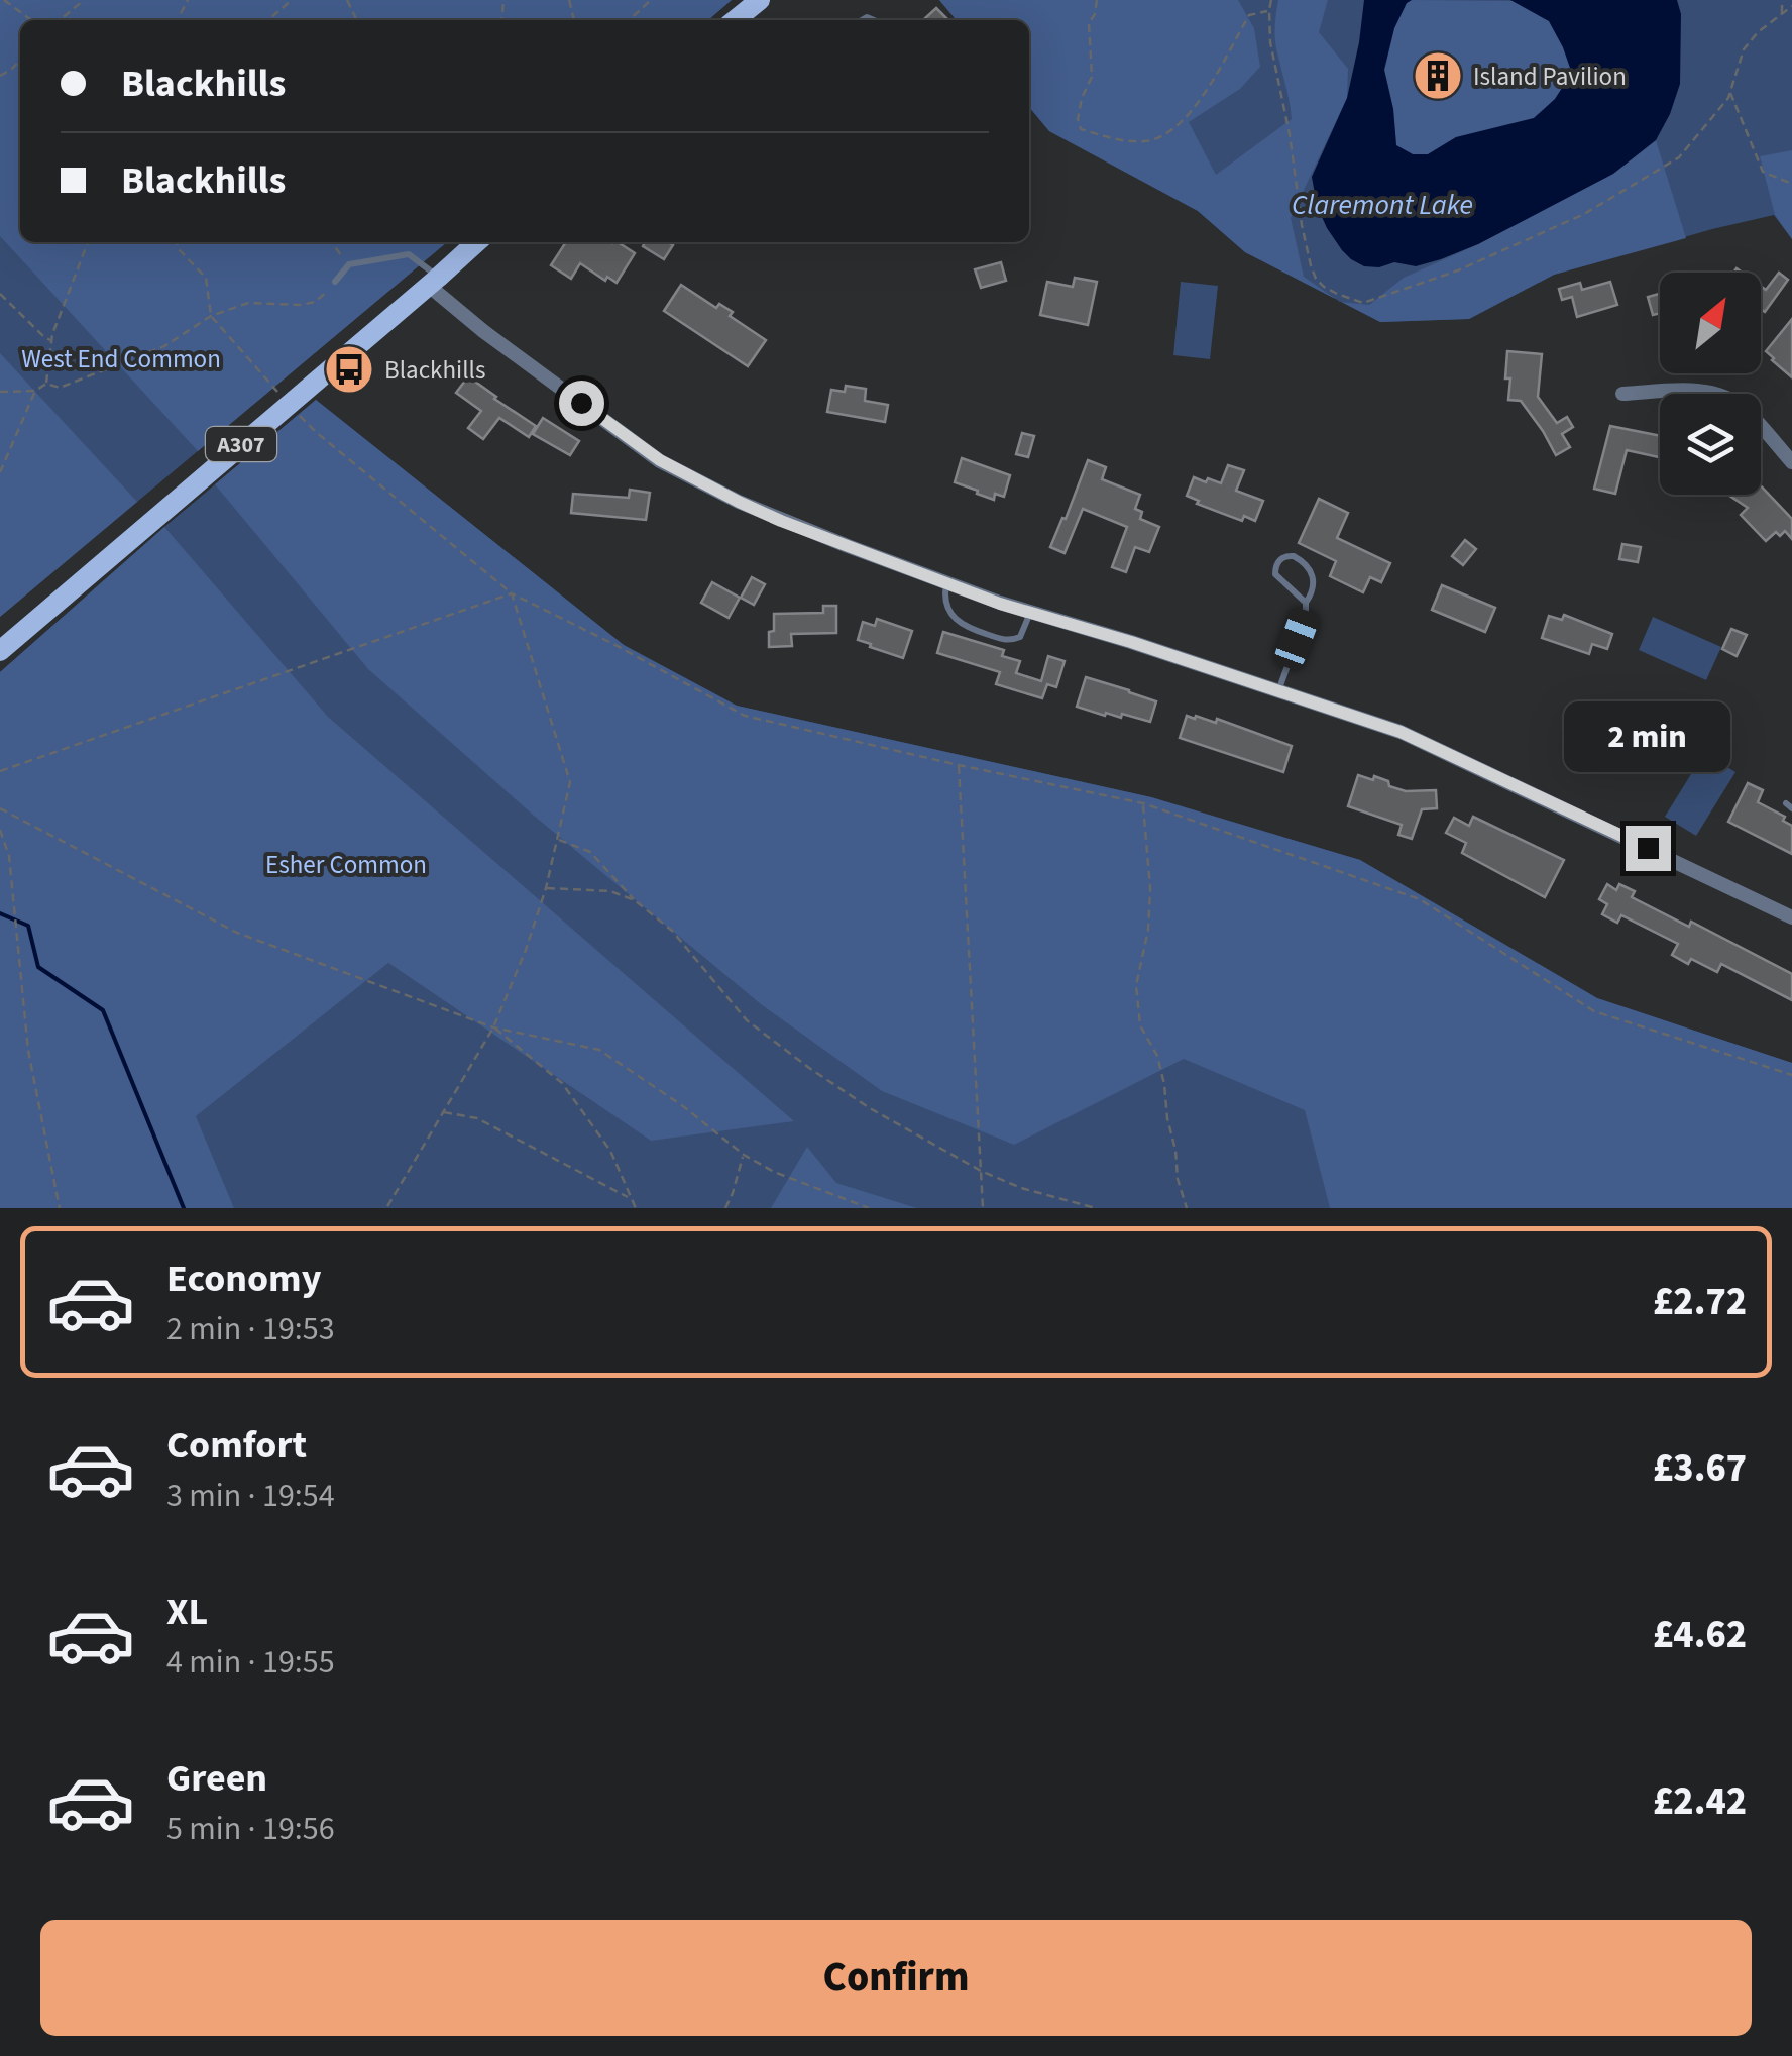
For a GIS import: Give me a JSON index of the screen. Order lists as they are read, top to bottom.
{
  "streets": {
    "main road": ["A307"]
  },
  "water": ["Claremont Lake"],
  "parks": ["West End Common", "Esher Common"],
  "places": {
    "building": ["Island Pavilion"],
    "bus stop": ["Blackhills"]
  },
  "north": "top right",
  "page": {
    "banner": ["Blackhills", "Blackhills"],
    "bubble": "2 min",
    "list": [
      {
        "name": "Economy",
        "note": "2 min · 19:53",
        "value": "£2.72"
      },
      {
        "name": "Comfort",
        "note": "3 min · 19:54",
        "value": "£3.67"
      },
      {
        "name": "XL",
        "note": "4 min · 19:55",
        "value": "£4.62"
      },
      {
        "name": "Green",
        "note": "5 min · 19:56",
        "value": "£2.42"
      }
    ],
    "buttons": "Confirm"
  }
}
